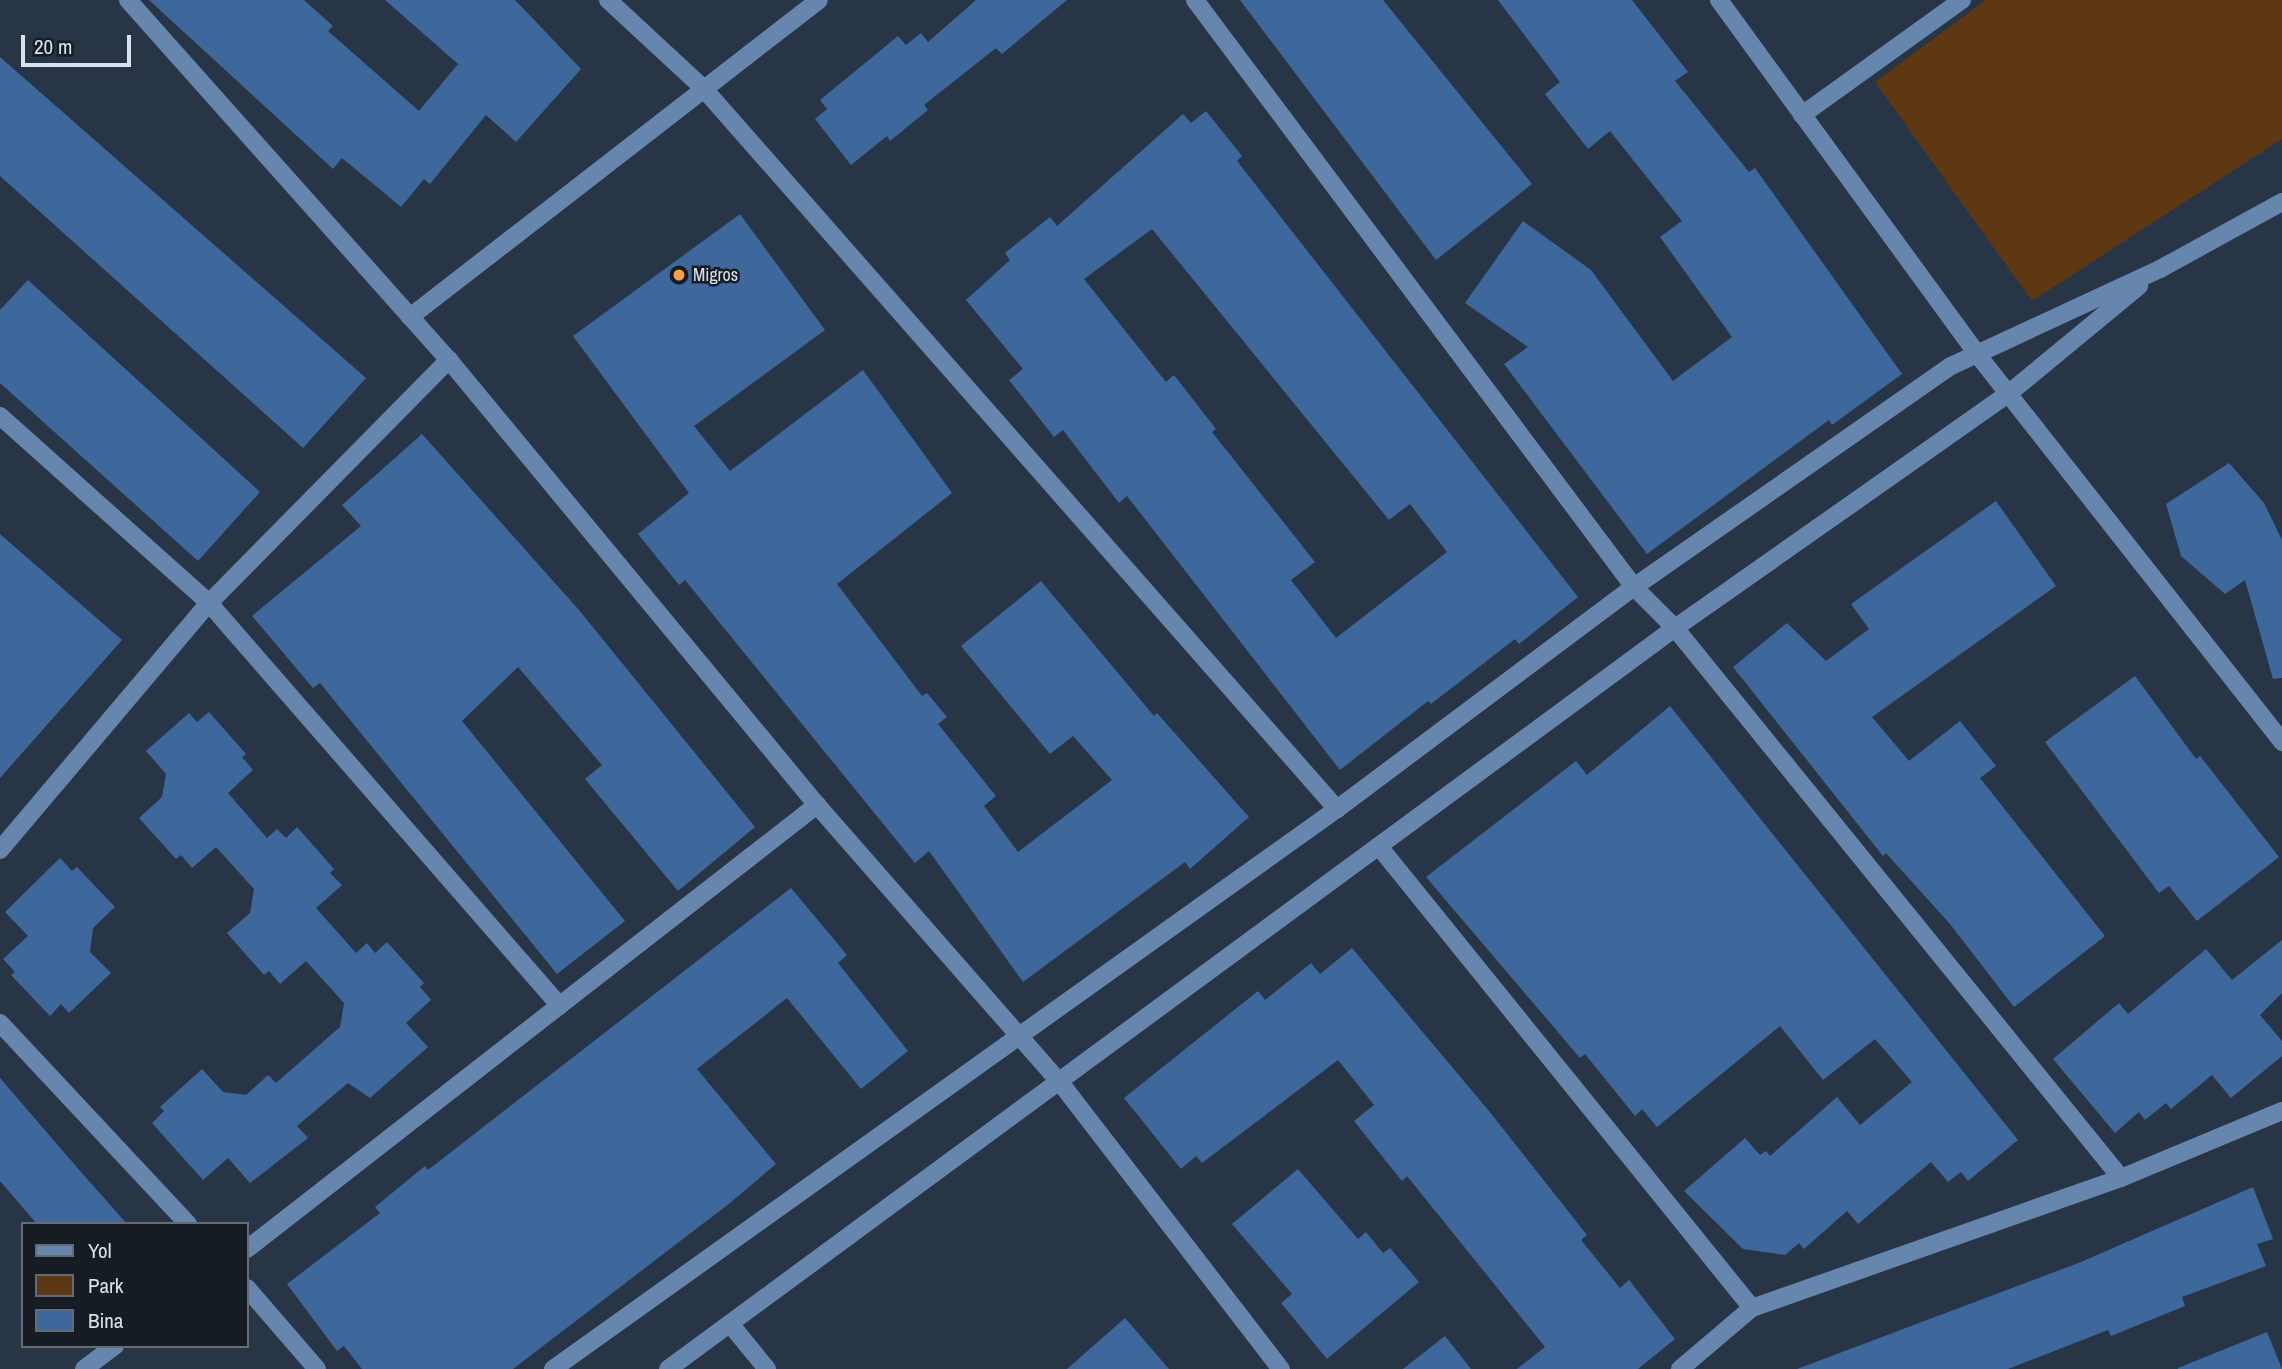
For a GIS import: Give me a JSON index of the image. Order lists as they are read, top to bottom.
{
  "places": ["Migros"],
  "legend": ["Yol", "Park", "Bina"],
  "scale_bar": "20 m"
}
